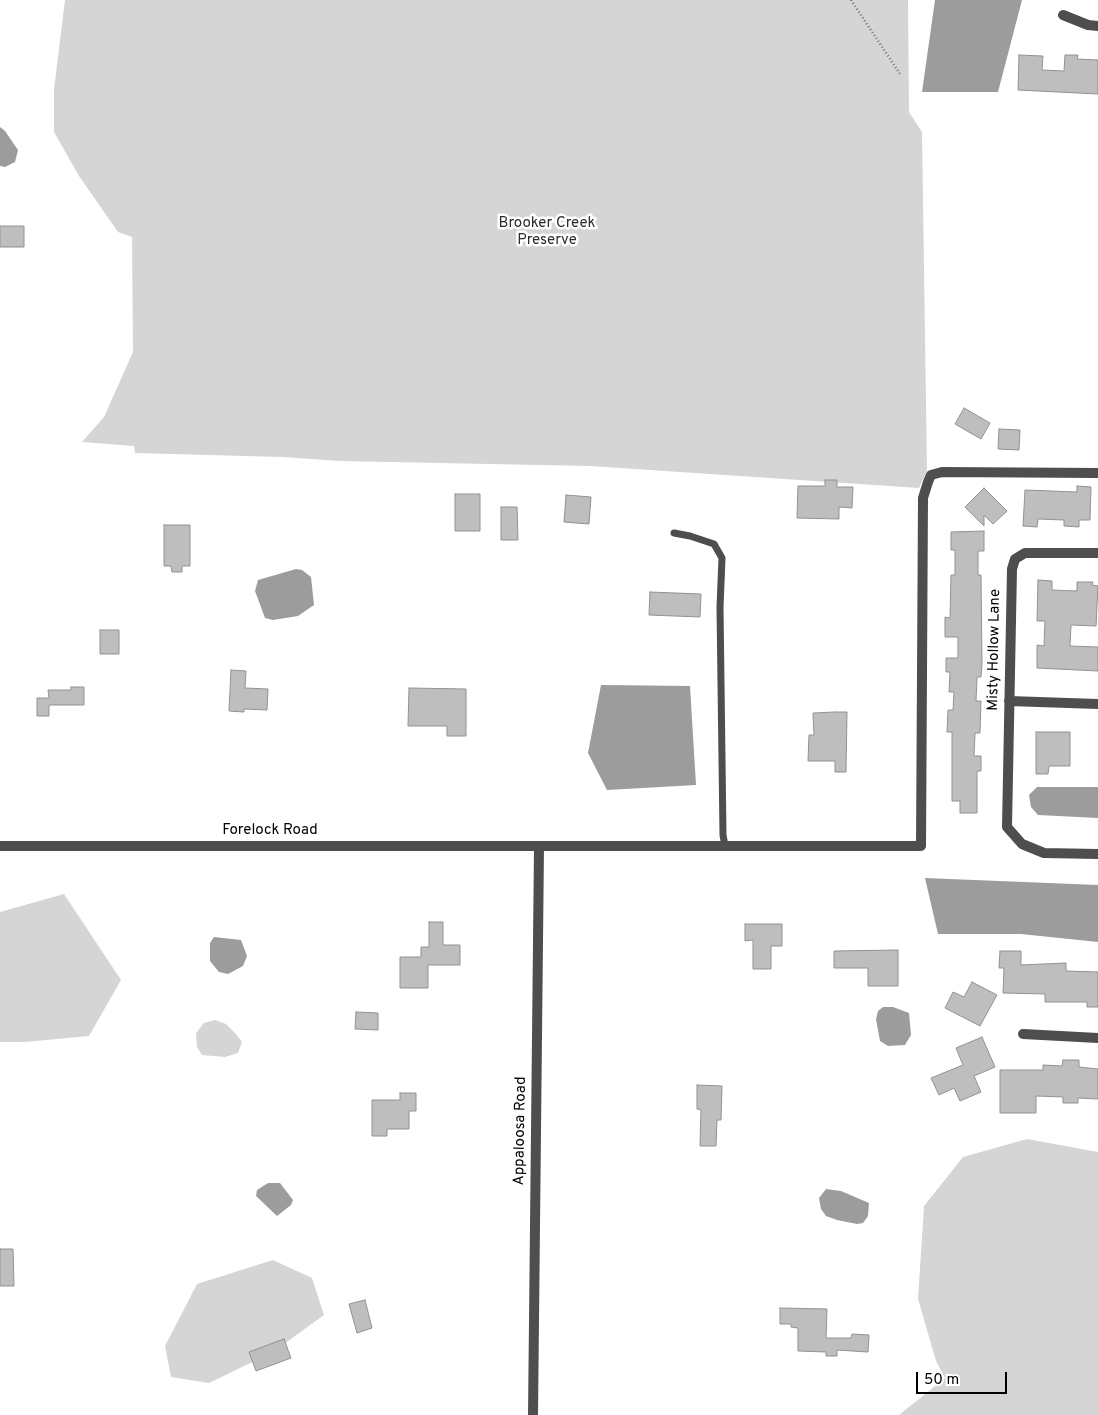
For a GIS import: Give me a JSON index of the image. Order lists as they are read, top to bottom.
{
  "streets": {
    "street": ["Misty Hollow Lane", "Forelock Road", "Appaloosa Road"]
  },
  "crossings": [
    ["Forelock Road", "Appaloosa Road"]
  ],
  "parks": ["Brooker Creek Preserve"],
  "scale_bar": "50 m"
}
